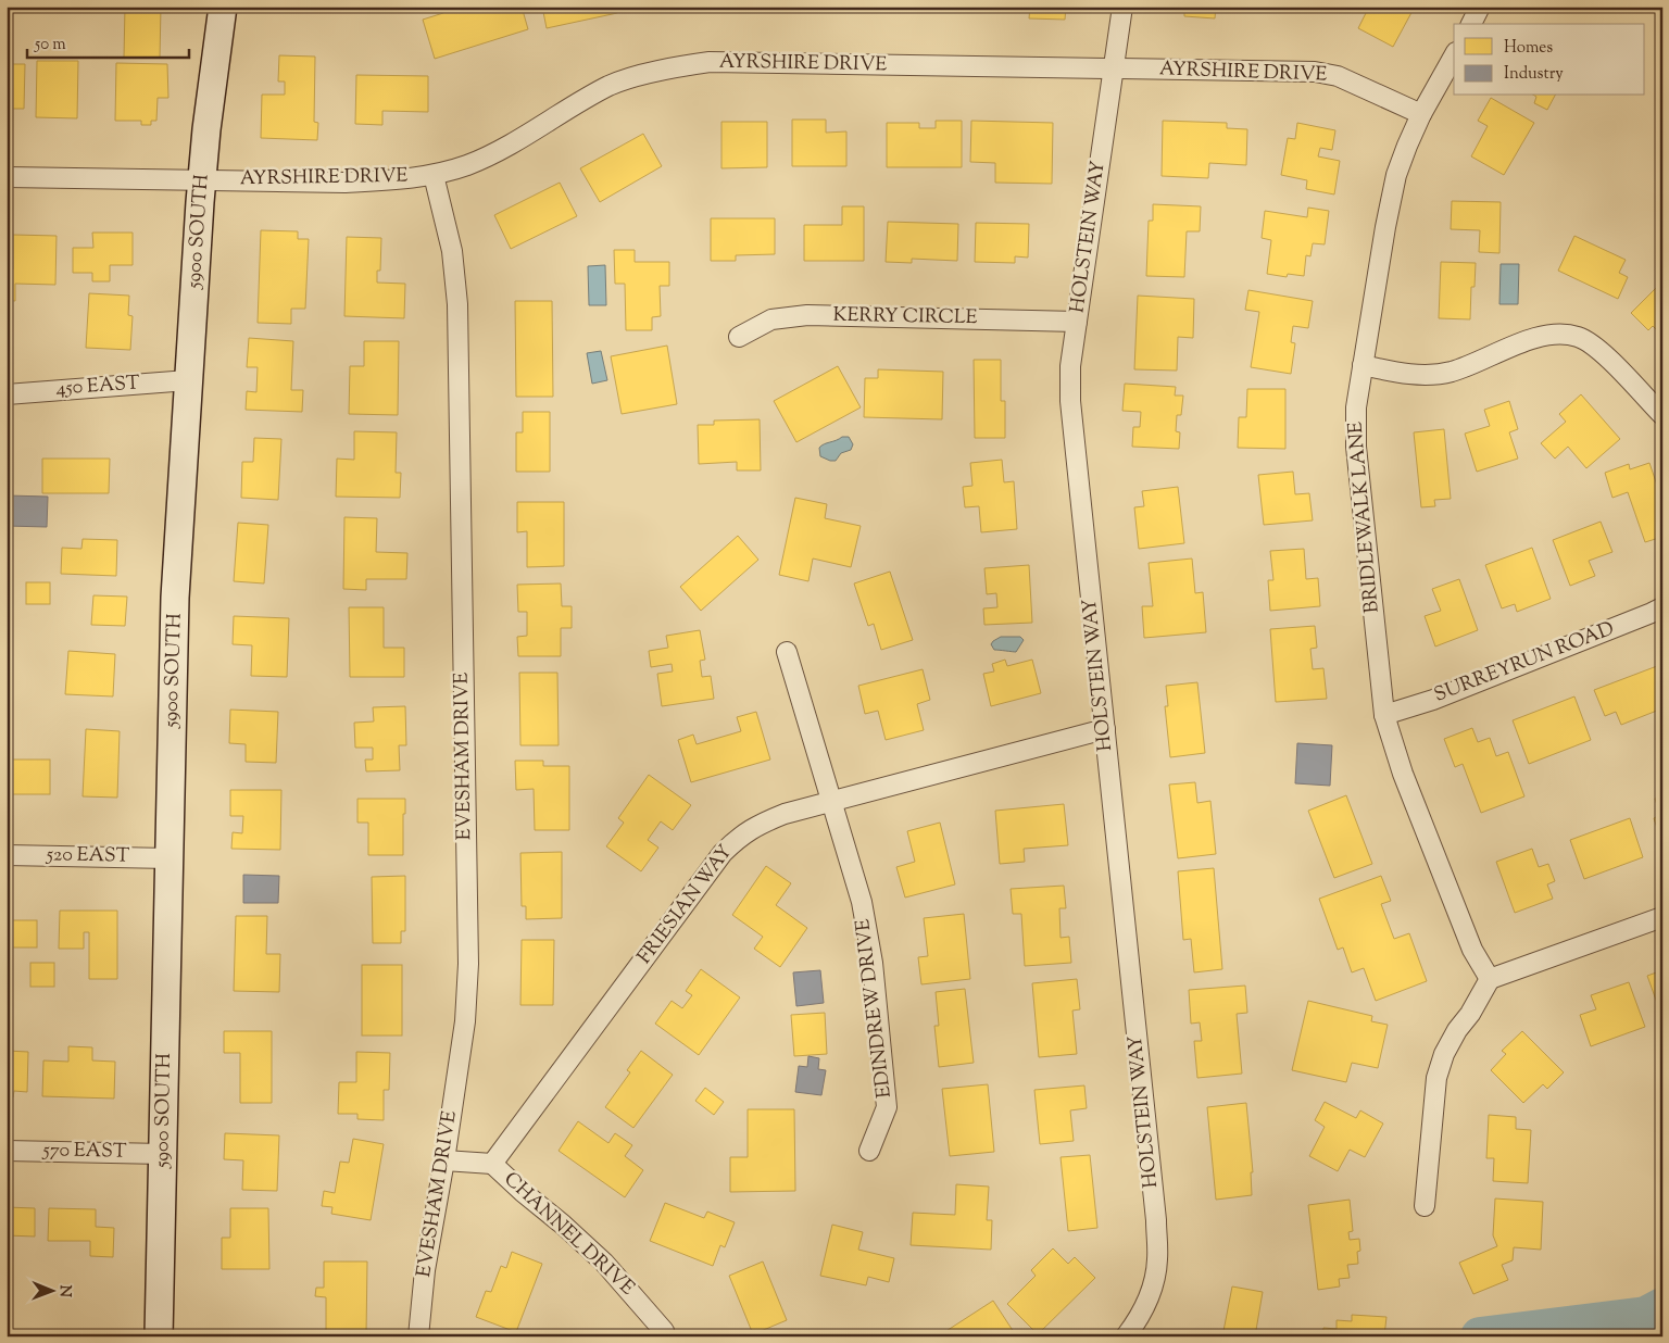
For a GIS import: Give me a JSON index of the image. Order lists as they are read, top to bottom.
{
  "streets": {
    "main road": ["5900 SOUTH"],
    "street": [
      "AYRSHIRE DRIVE",
      "HOLSTEIN WAY",
      "KERRY CIRCLE",
      "450 EAST",
      "BRIDLEWALK LANE",
      "SURREYRUN ROAD",
      "EVESHAM DRIVE",
      "520 EAST",
      "FRIESIAN WAY",
      "EDINDREW DRIVE",
      "570 EAST",
      "CHANNEL DRIVE"
    ]
  },
  "crossings": [
    ["AYRSHIRE DRIVE", "5900 SOUTH"],
    ["AYRSHIRE DRIVE", "HOLSTEIN WAY"],
    ["AYRSHIRE DRIVE", "BRIDLEWALK LANE"],
    ["AYRSHIRE DRIVE", "EVESHAM DRIVE"],
    ["5900 SOUTH", "450 EAST"],
    ["5900 SOUTH", "520 EAST"],
    ["5900 SOUTH", "570 EAST"],
    ["HOLSTEIN WAY", "KERRY CIRCLE"],
    ["HOLSTEIN WAY", "FRIESIAN WAY"],
    ["BRIDLEWALK LANE", "SURREYRUN ROAD"],
    ["FRIESIAN WAY", "EDINDREW DRIVE"],
    ["FRIESIAN WAY", "CHANNEL DRIVE"]
  ],
  "legend": ["Homes", "Industry"],
  "scale_bar": "50 m",
  "north": "right"
}
